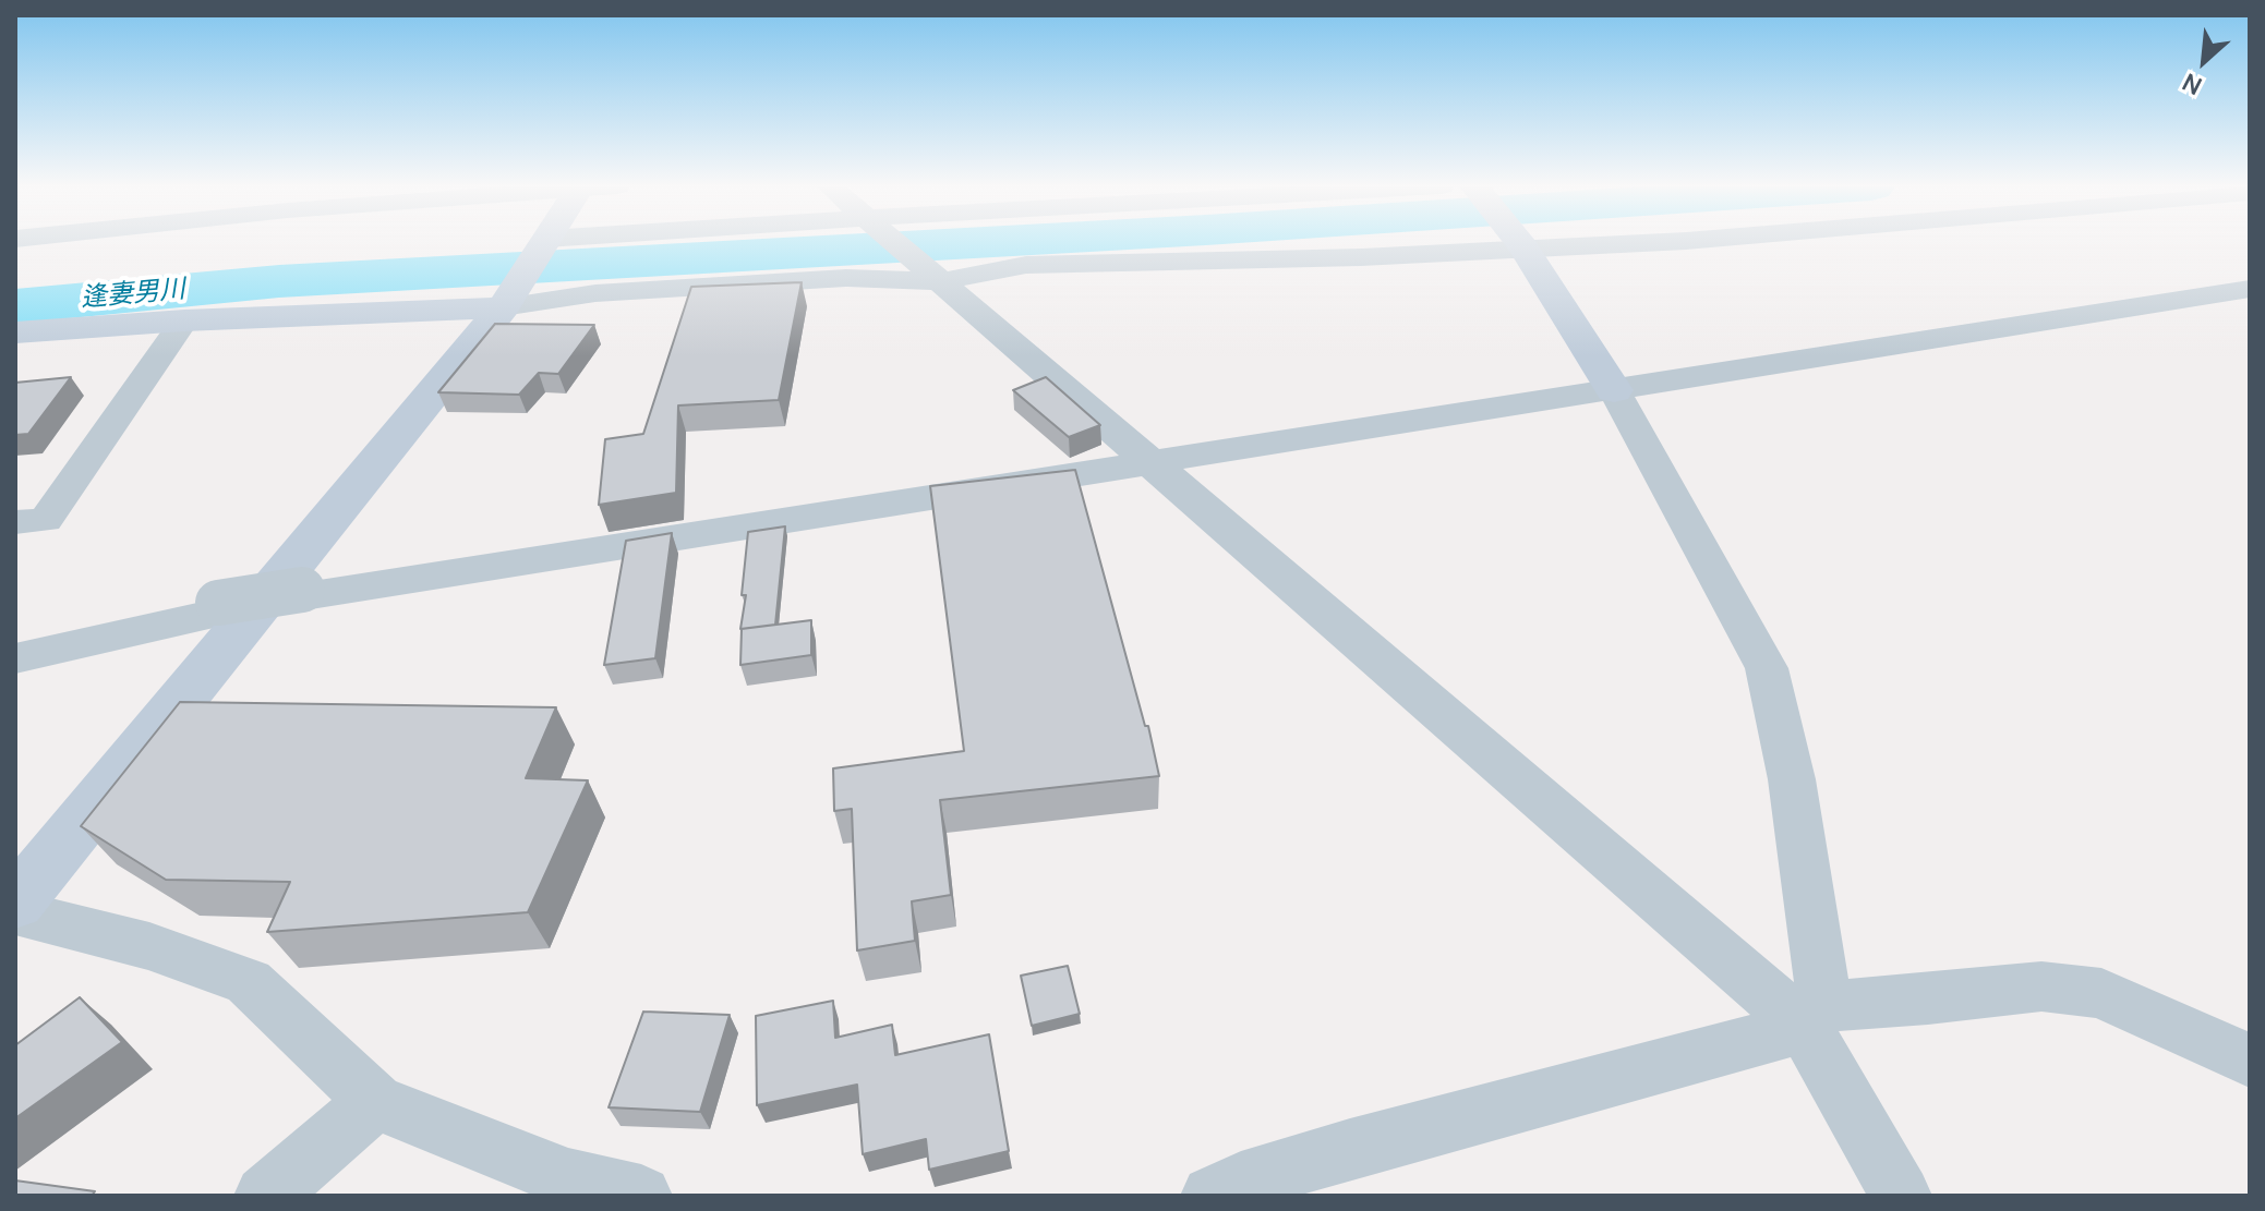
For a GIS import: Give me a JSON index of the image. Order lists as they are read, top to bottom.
{
  "water": ["逢妻男川"],
  "north": "bottom left"
}
